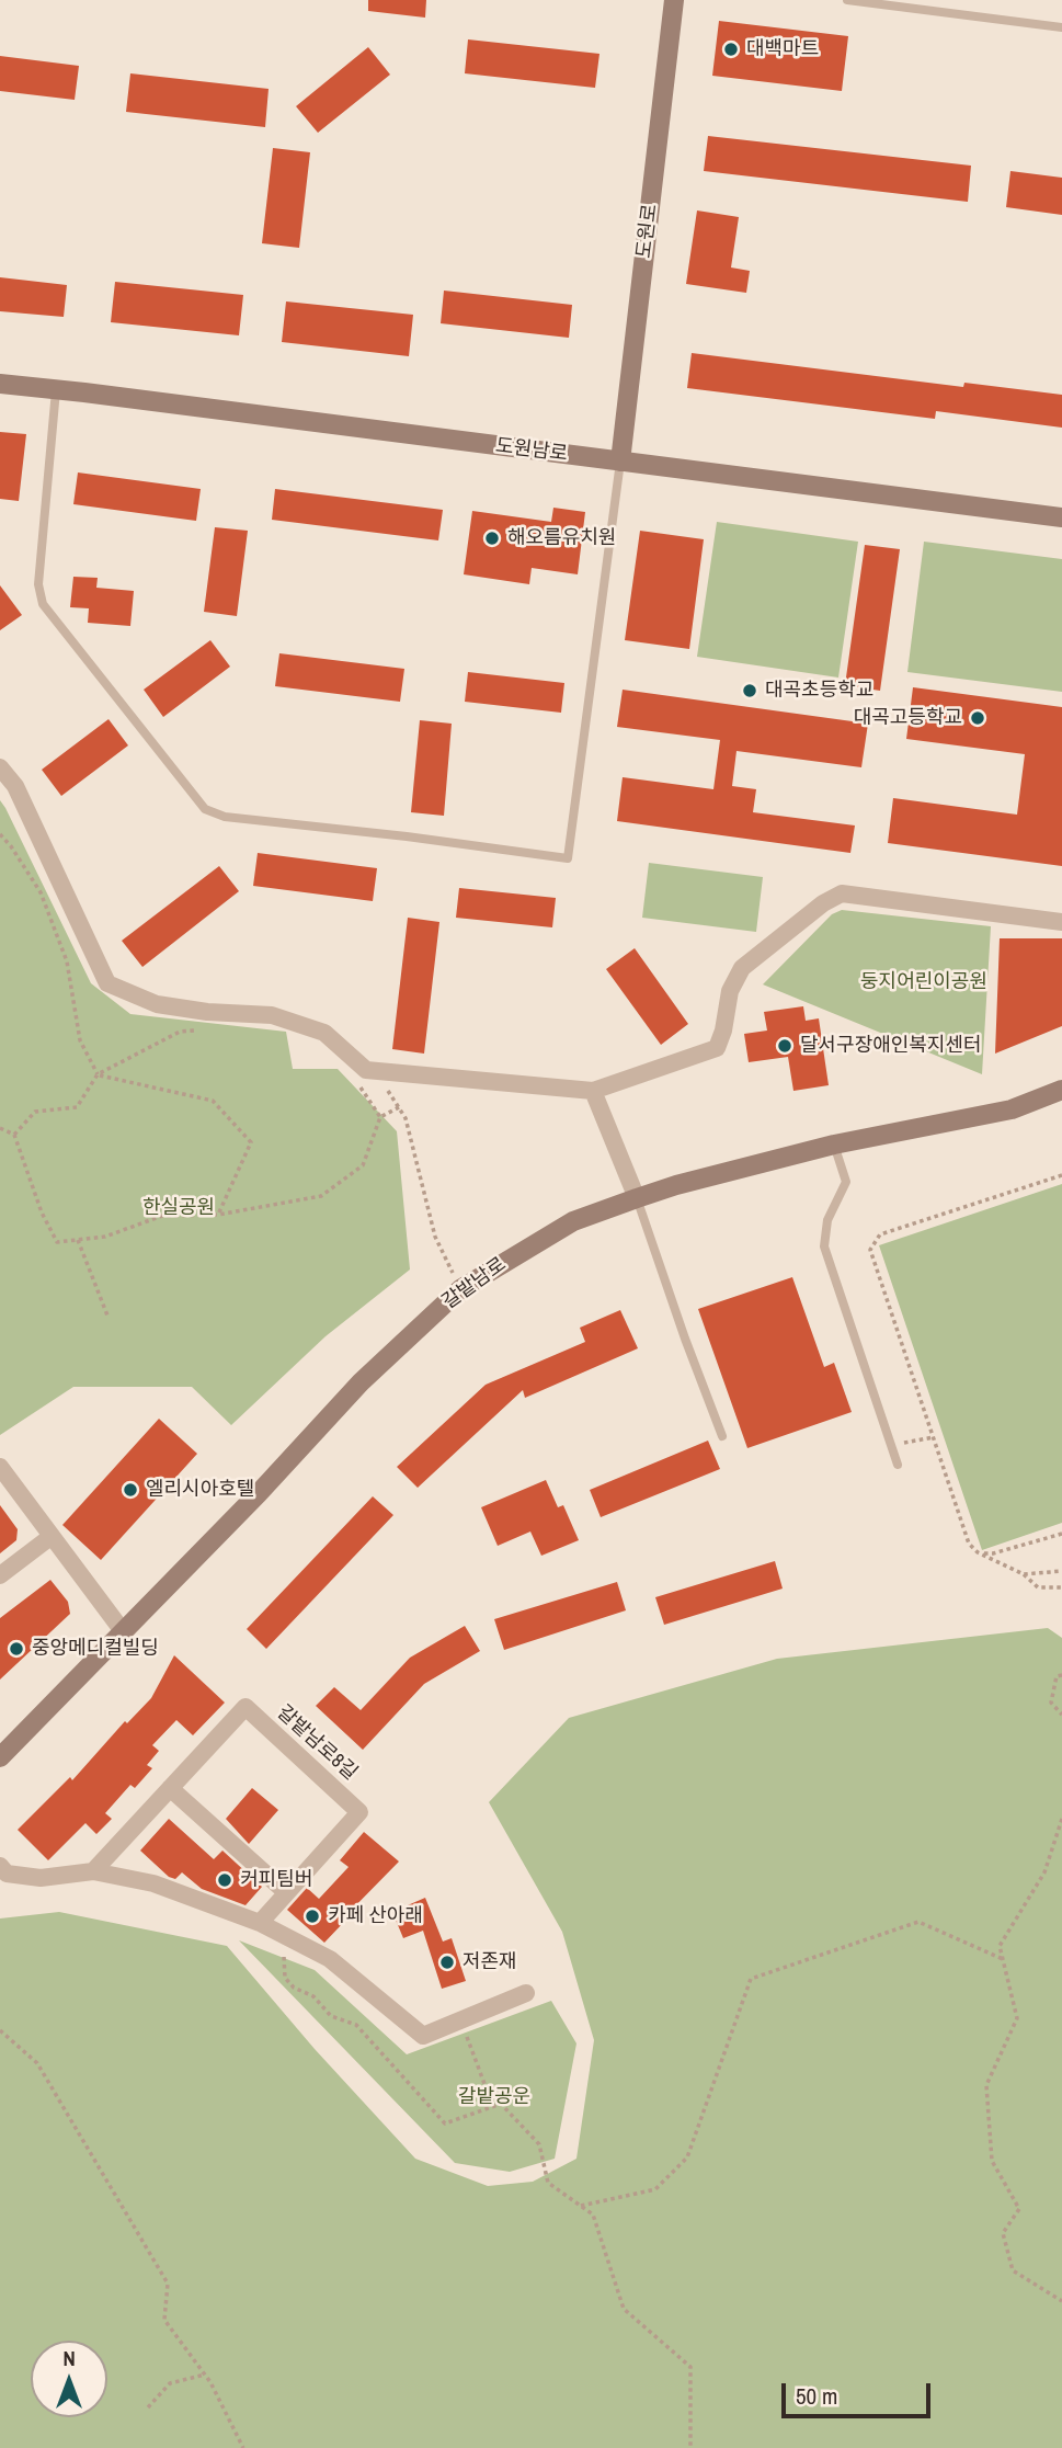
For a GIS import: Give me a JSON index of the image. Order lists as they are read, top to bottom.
{
  "streets": {
    "street": [
      "도원로",
      "도원남로",
      "갈밭남로",
      "갈밭남로8길"
    ]
  },
  "crossings": [
    ["도원로", "도원남로"]
  ],
  "parks": ["둥지어린이공원", "한실공원", "갈밭공운"],
  "places": [
    "대백마트",
    "해오름유치원",
    "대곡초등학교",
    "대곡고등학교",
    "달서구장애인복지센터",
    "엘리시아호텔",
    "중앙메디컬빌딩",
    "커피팀버",
    "카페 산아래",
    "저존재"
  ],
  "scale_bar": "50 m",
  "north": "top"
}
